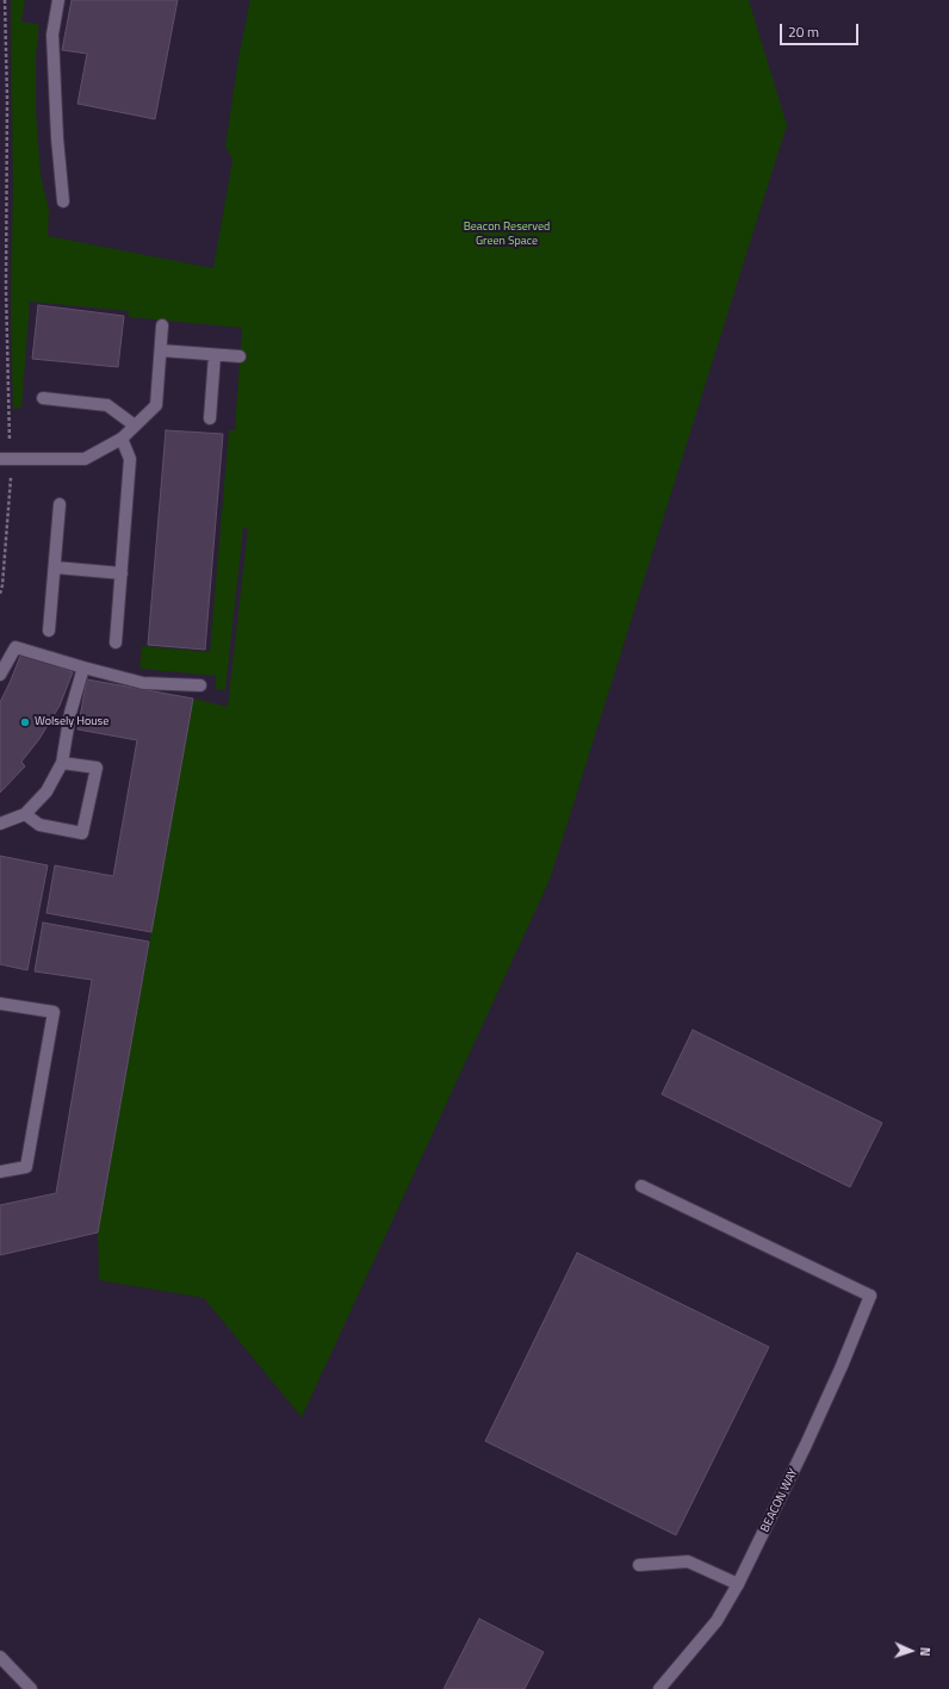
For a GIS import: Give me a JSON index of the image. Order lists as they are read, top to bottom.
{
  "streets": {
    "street": ["BEACON WAY"]
  },
  "parks": ["Beacon Reserved Green Space"],
  "places": ["Wolsely House"],
  "scale_bar": "20 m",
  "north": "right"
}
